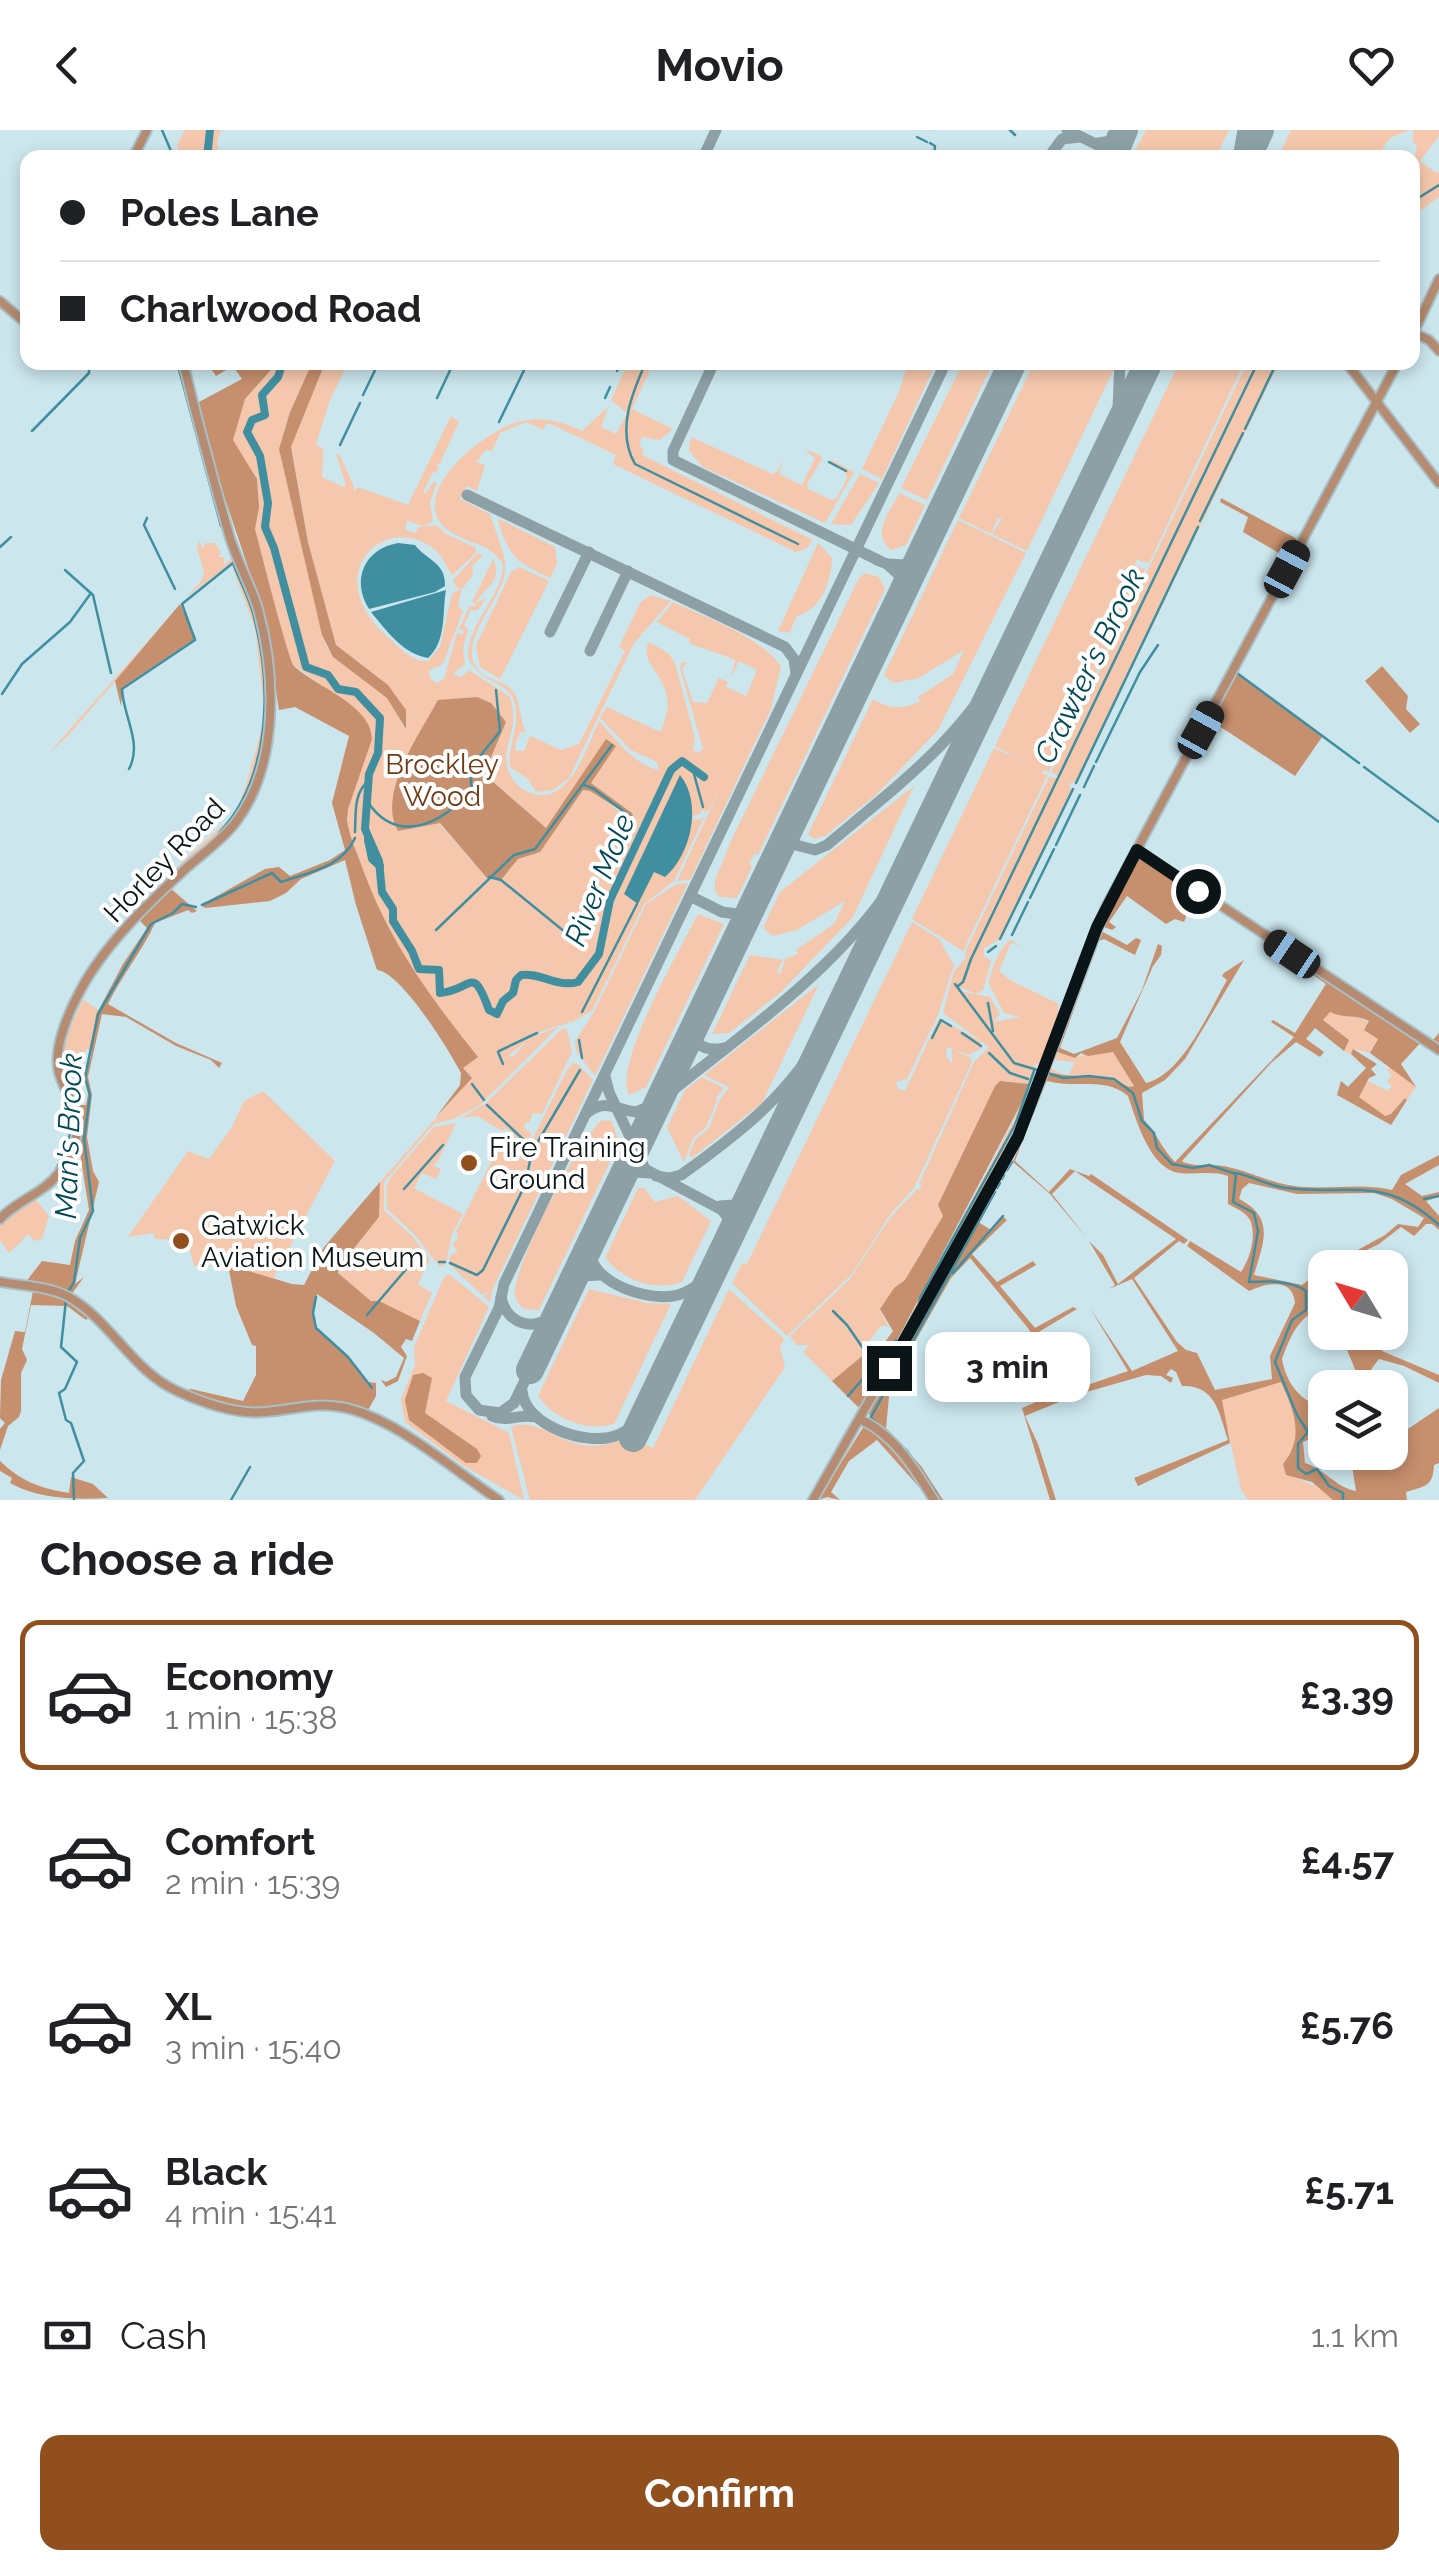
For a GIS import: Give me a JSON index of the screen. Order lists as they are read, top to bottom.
{
  "streets": {
    "street": ["Horley Road"]
  },
  "water": ["Crawter's Brook", "River Mole", "Man's Brook"],
  "parks": ["Brockley Wood"],
  "places": ["Fire Training Ground", "Gatwick Aviation Museum"],
  "north": "top left",
  "page": {
    "header": "Movio",
    "banner": ["Poles Lane", "Charlwood Road"],
    "bubble": "3 min",
    "heading": "Choose a ride",
    "list": [
      {
        "name": "Economy",
        "note": "1 min · 15:38",
        "value": "£3.39"
      },
      {
        "name": "Comfort",
        "note": "2 min · 15:39",
        "value": "£4.57"
      },
      {
        "name": "XL",
        "note": "3 min · 15:40",
        "value": "£5.76"
      },
      {
        "name": "Black",
        "note": "4 min · 15:41",
        "value": "£5.71"
      }
    ],
    "pay": ["Cash", "1.1 km"],
    "buttons": "Confirm"
  }
}
